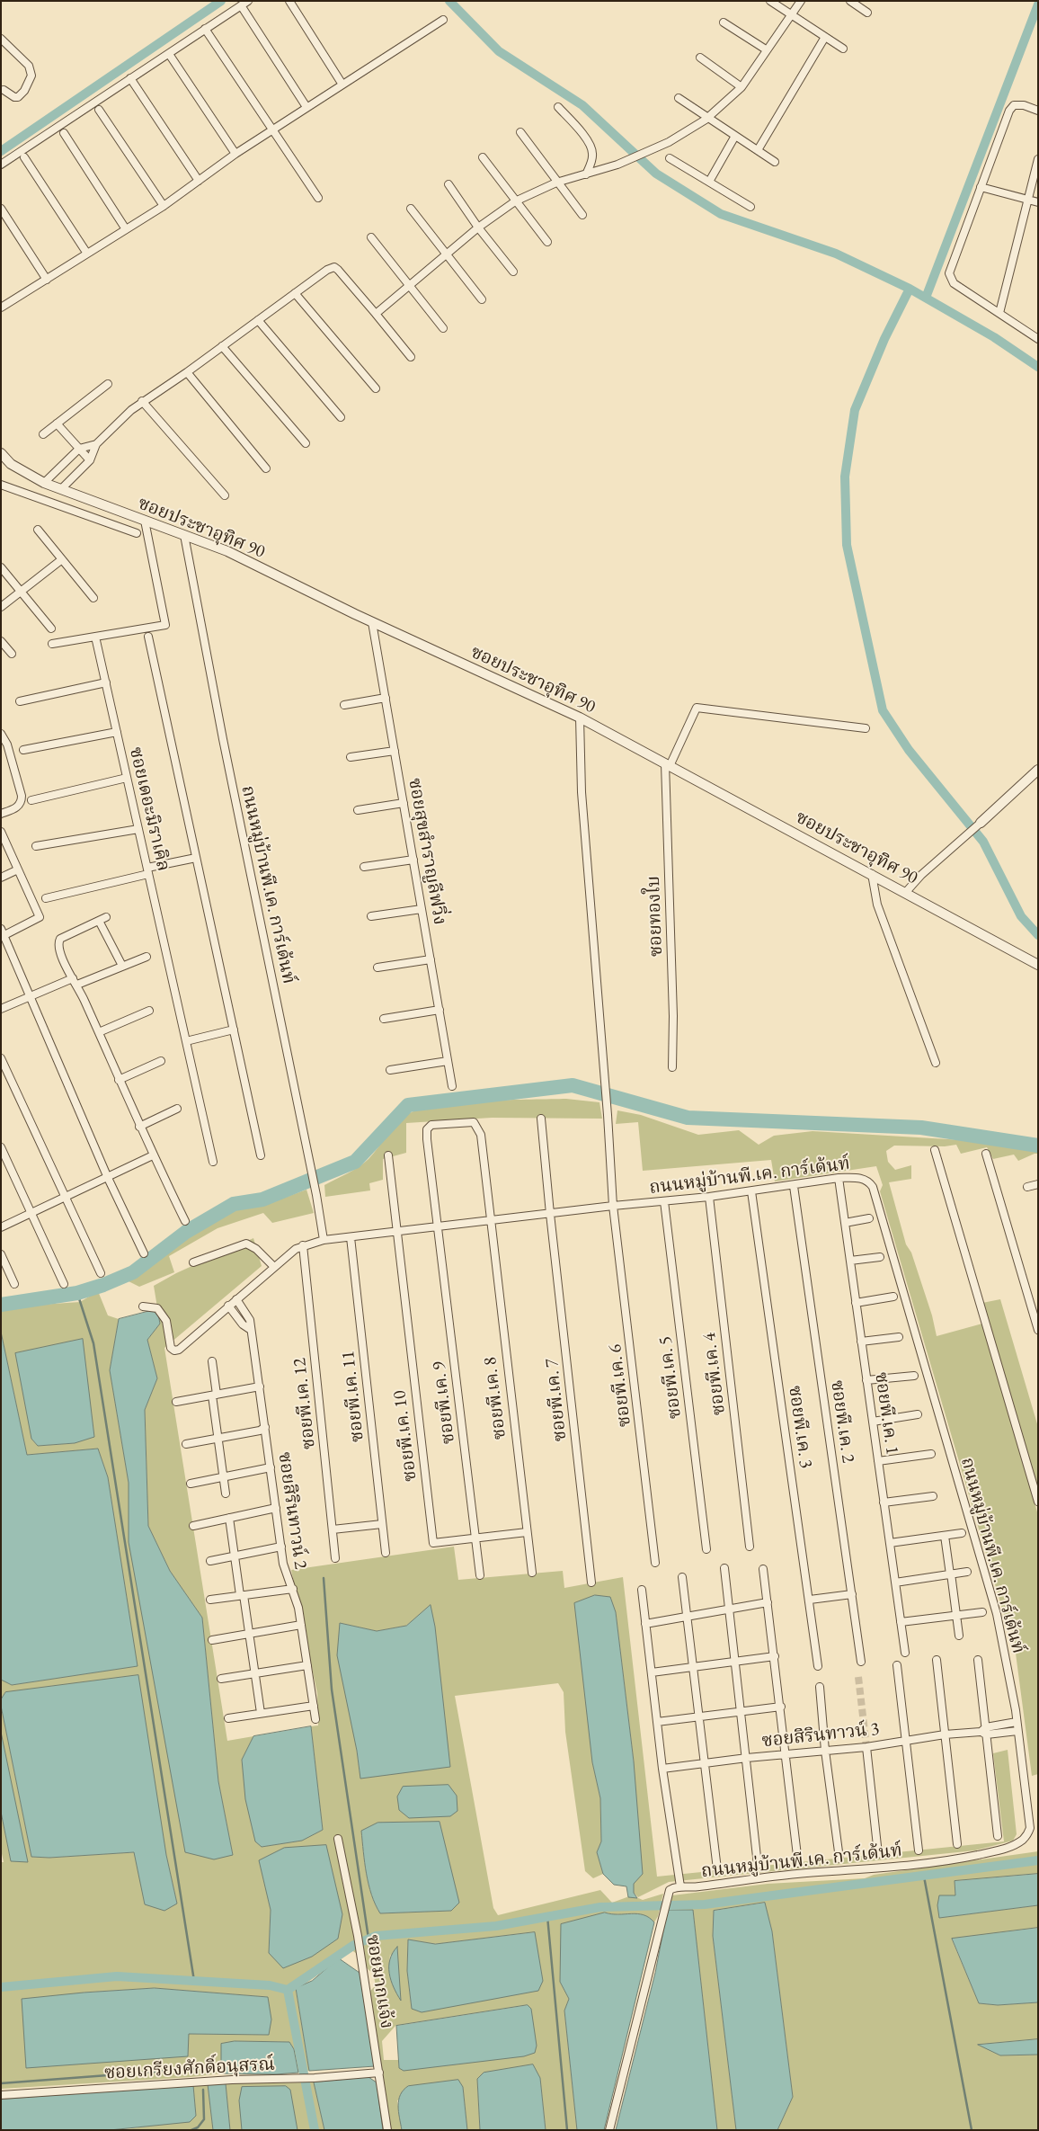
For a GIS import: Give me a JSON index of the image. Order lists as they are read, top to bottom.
{
  "streets": {
    "street": [
      "ซอยประชาอุทิศ 90",
      "ซอยเดอะมิราเคิล",
      "ซอยสุขสำราญลีฟวิ่ง",
      "ถนนหมู่บ้านพี.เค. การ์เด้นท์",
      "ซอยทองใบ",
      "ซอยพี.เค. 4",
      "ซอยพี.เค. 5",
      "ซอยพี.เค. 6",
      "ซอยพี.เค. 11",
      "ซอยพี.เค. 8",
      "ซอยพี.เค. 7",
      "ซอยพี.เค. 9",
      "ซอยพี.เค. 12",
      "ซอยพี.เค. 1",
      "ซอยพี.เค. 2",
      "ซอยพี.เค. 3",
      "ซอยพี.เค. 10",
      "ซอยสิรินทาวน์ 2",
      "ซอยสิรินทาวน์ 3",
      "ซอยมากแจ้ง",
      "ซอยเกรียงศักดิ์อนุสรณ์"
    ]
  },
  "crossings": [
    ["ซอยประชาอุทิศ 90", "ซอยสุขสำราญลีฟวิ่ง"],
    ["ซอยประชาอุทิศ 90", "ถนนหมู่บ้านพี.เค. การ์เด้นท์"],
    ["ซอยประชาอุทิศ 90", "ซอยทองใบ"],
    ["ถนนหมู่บ้านพี.เค. การ์เด้นท์", "ซอยพี.เค. 4"],
    ["ถนนหมู่บ้านพี.เค. การ์เด้นท์", "ซอยพี.เค. 5"],
    ["ถนนหมู่บ้านพี.เค. การ์เด้นท์", "ซอยพี.เค. 6"],
    ["ถนนหมู่บ้านพี.เค. การ์เด้นท์", "ซอยพี.เค. 11"],
    ["ถนนหมู่บ้านพี.เค. การ์เด้นท์", "ซอยพี.เค. 8"],
    ["ถนนหมู่บ้านพี.เค. การ์เด้นท์", "ซอยพี.เค. 7"],
    ["ถนนหมู่บ้านพี.เค. การ์เด้นท์", "ซอยพี.เค. 9"],
    ["ถนนหมู่บ้านพี.เค. การ์เด้นท์", "ซอยพี.เค. 12"],
    ["ถนนหมู่บ้านพี.เค. การ์เด้นท์", "ซอยพี.เค. 1"],
    ["ถนนหมู่บ้านพี.เค. การ์เด้นท์", "ซอยพี.เค. 2"],
    ["ถนนหมู่บ้านพี.เค. การ์เด้นท์", "ซอยพี.เค. 3"],
    ["ถนนหมู่บ้านพี.เค. การ์เด้นท์", "ซอยพี.เค. 10"],
    ["ถนนหมู่บ้านพี.เค. การ์เด้นท์", "ซอยสิรินทาวน์ 2"],
    ["ถนนหมู่บ้านพี.เค. การ์เด้นท์", "ซอยสิรินทาวน์ 3"],
    ["ซอยพี.เค. 8", "ซอยพี.เค. 9"],
    ["ซอยพี.เค. 8", "ซอยพี.เค. 10"],
    ["ซอยพี.เค. 9", "ซอยพี.เค. 10"],
    ["ซอยมากแจ้ง", "ซอยเกรียงศักดิ์อนุสรณ์"]
  ]
}
